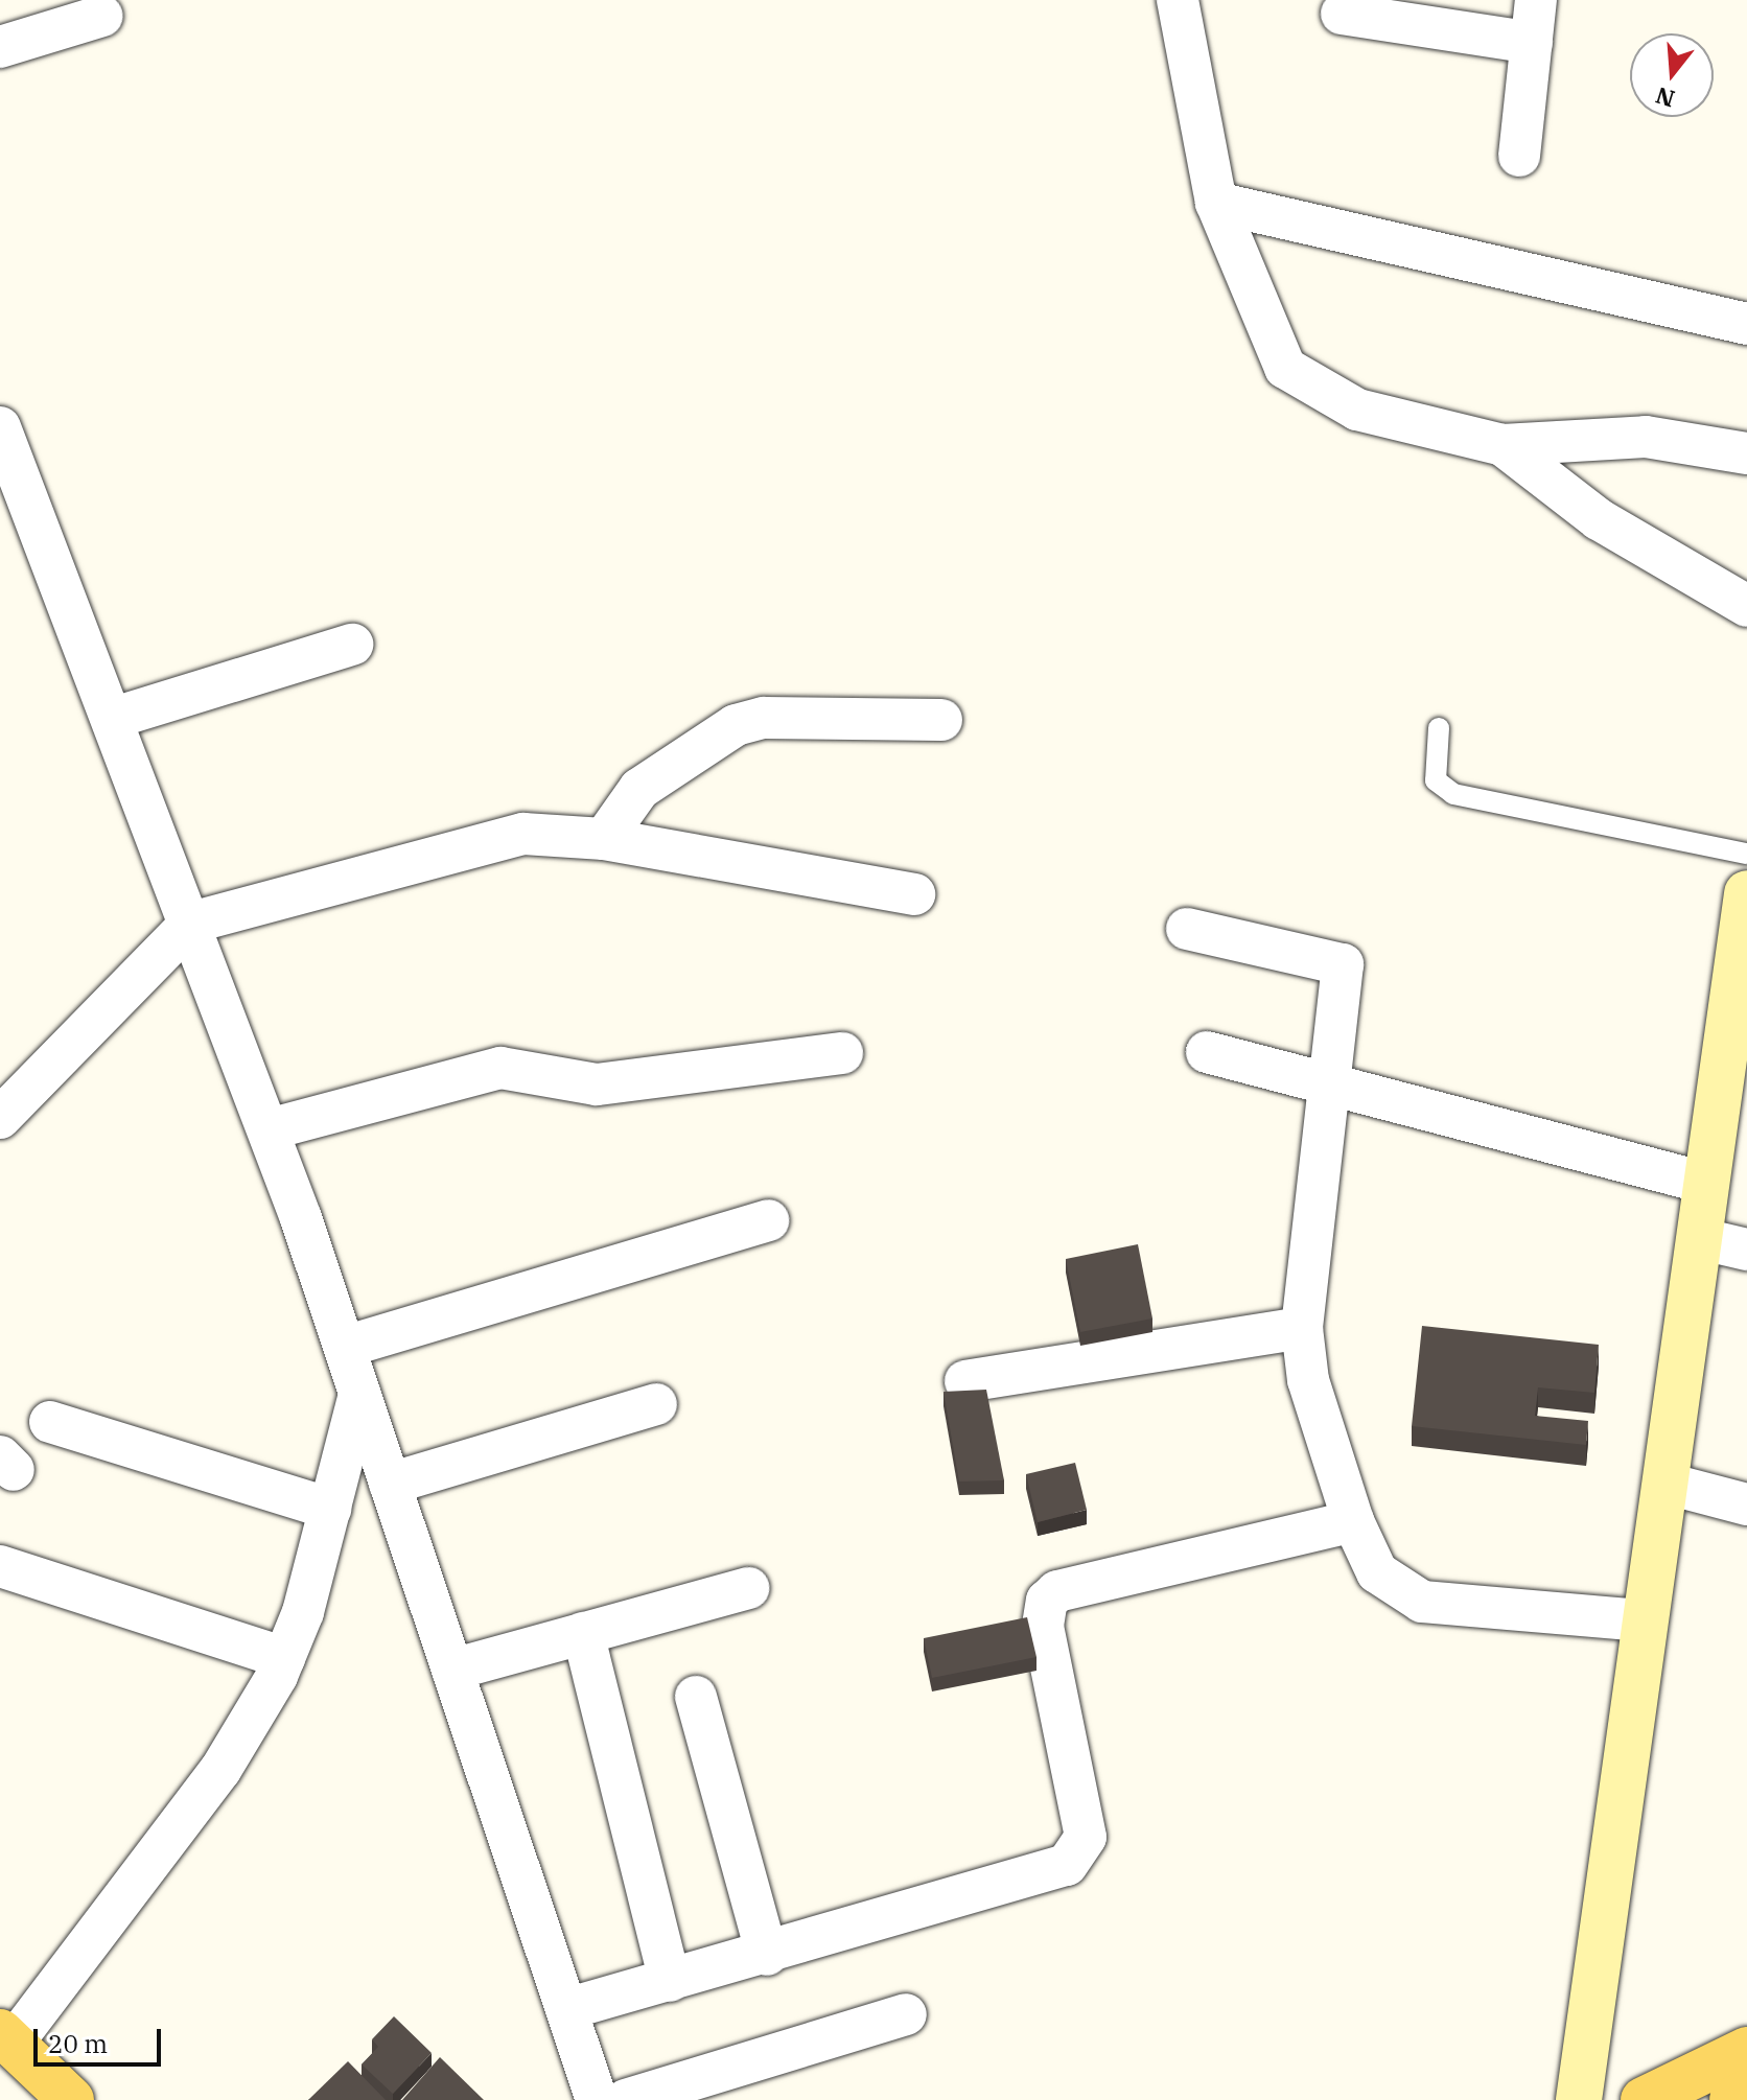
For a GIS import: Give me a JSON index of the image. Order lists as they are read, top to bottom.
{
  "scale_bar": "20 m",
  "north": "bottom"
}
